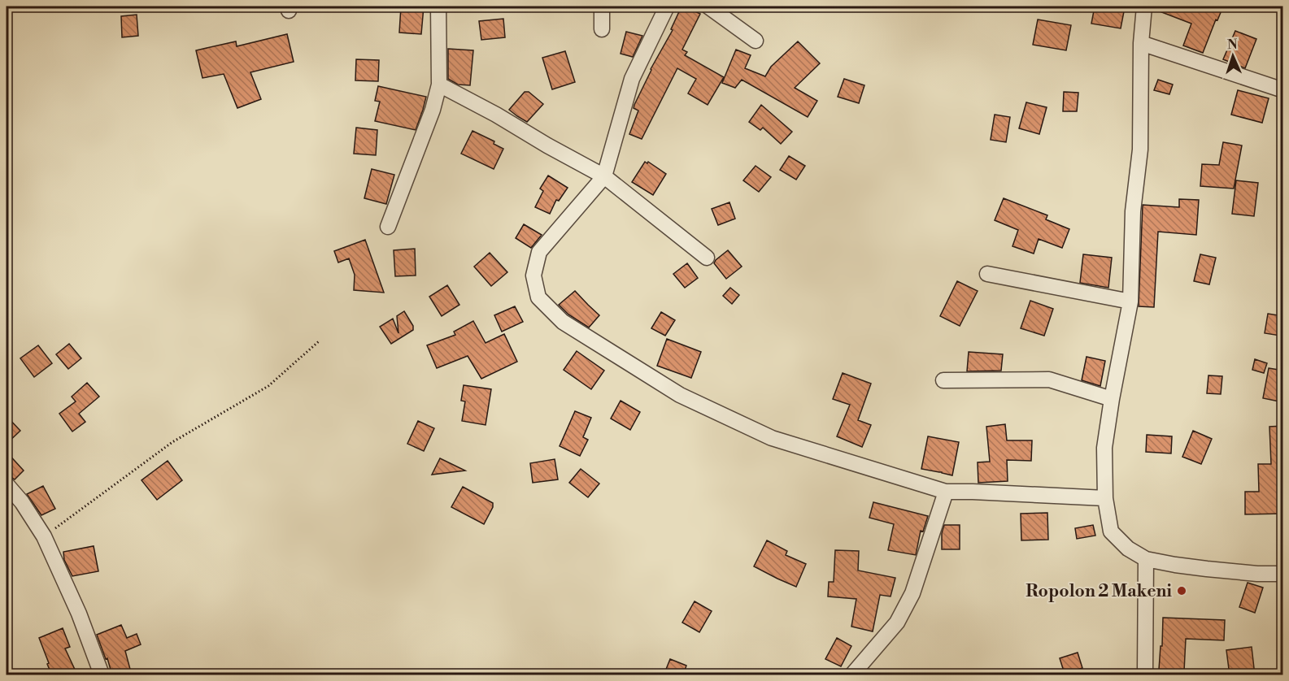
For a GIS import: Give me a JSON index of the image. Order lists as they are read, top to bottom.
{
  "places": ["Ropolon 2 Makeni"],
  "north": "top"
}
